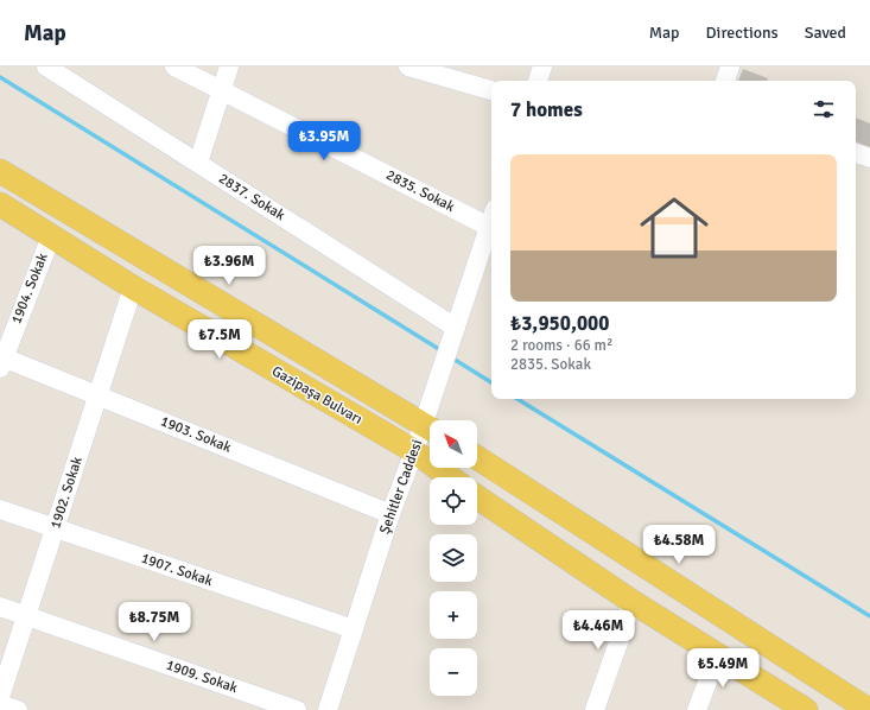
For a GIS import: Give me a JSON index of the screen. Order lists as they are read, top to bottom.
{
  "streets": {
    "main road": ["Gazipaşa Bulvarı"],
    "street": [
      "2835. Sokak",
      "2837. Sokak",
      "1904. Sokak",
      "1903. Sokak",
      "Şehitler Caddesi",
      "1902. Sokak",
      "1907. Sokak",
      "1909. Sokak"
    ]
  },
  "crossings": [
    ["2837. Sokak", "Şehitler Caddesi"],
    ["1904. Sokak", "Gazipaşa Bulvarı"],
    ["1904. Sokak", "1903. Sokak"],
    ["Gazipaşa Bulvarı", "Şehitler Caddesi"],
    ["Gazipaşa Bulvarı", "1902. Sokak"],
    ["1903. Sokak", "Şehitler Caddesi"],
    ["1903. Sokak", "1902. Sokak"],
    ["Şehitler Caddesi", "1907. Sokak"],
    ["1902. Sokak", "1907. Sokak"],
    ["1902. Sokak", "1909. Sokak"]
  ],
  "north": "top left",
  "page": {
    "header": "Map",
    "nav": ["Map", "Directions", "Saved"],
    "heading": "7 homes",
    "price": [
      "₺3.95M",
      "₺3.96M",
      "₺7.5M",
      "₺4.58M",
      "₺8.75M",
      "₺4.46M",
      "₺5.49M"
    ],
    "list": [
      {
        "name": "₺3,950,000",
        "note": "2 rooms · 66 m² · 2835. Sokak"
      }
    ],
    "map_buttons": ["+", "−"]
  }
}
